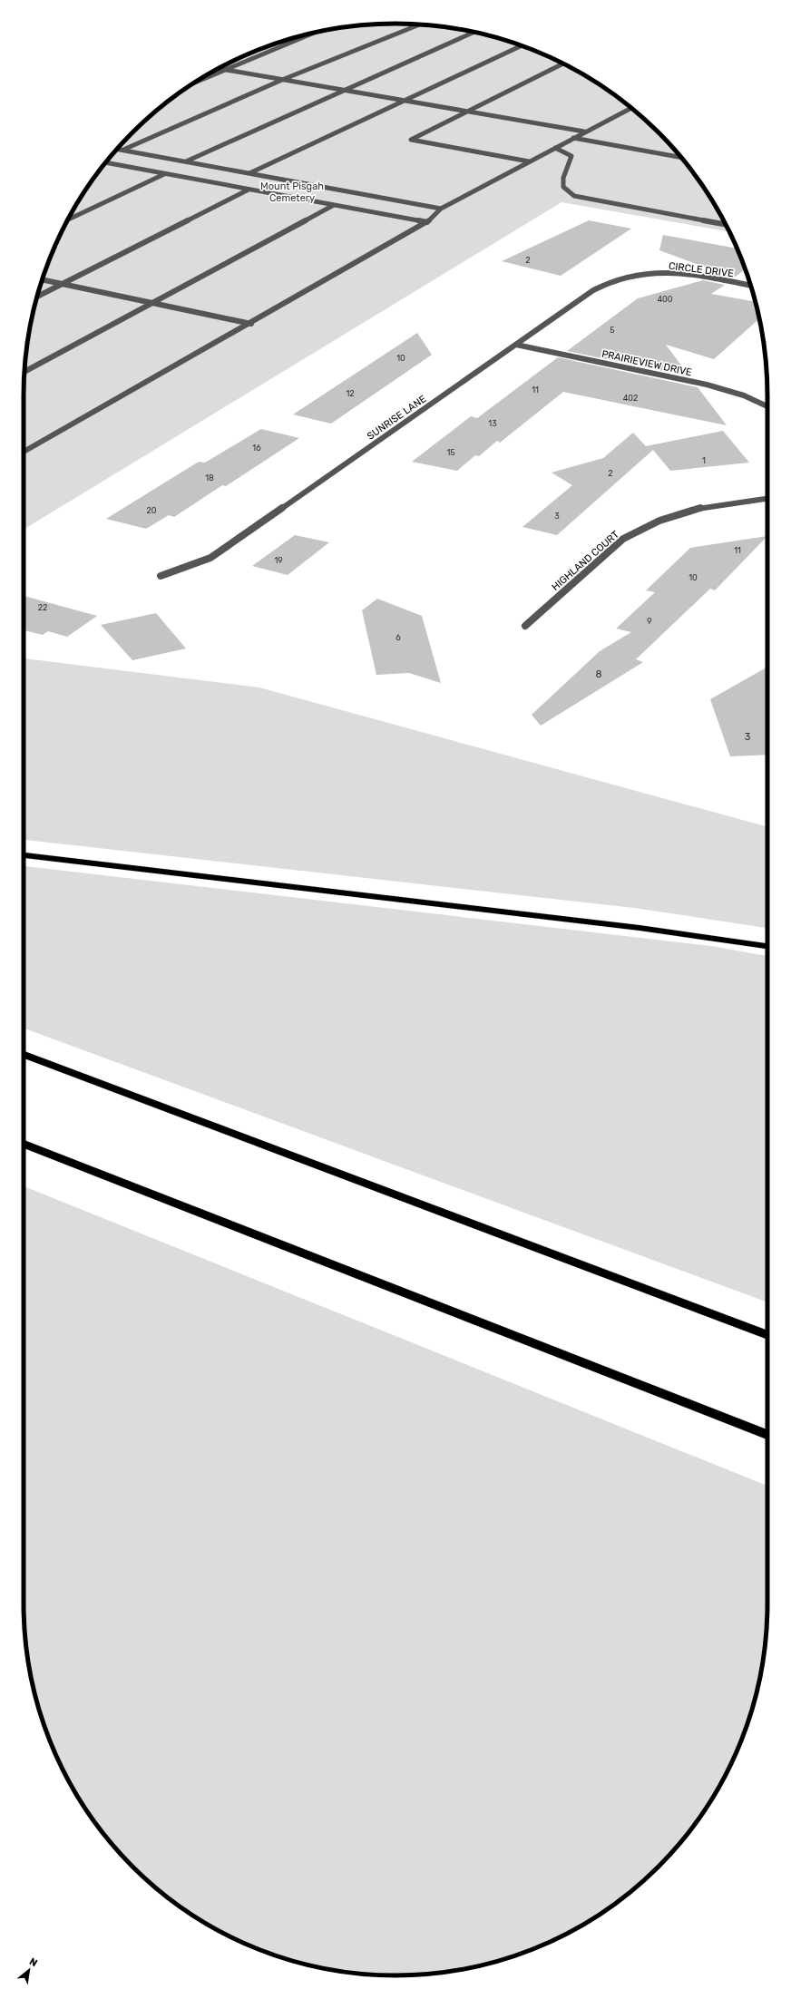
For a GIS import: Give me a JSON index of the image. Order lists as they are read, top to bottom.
{
  "streets": {
    "street": [
      "CIRCLE DRIVE",
      "PRAIRIEVIEW DRIVE",
      "SUNRISE LANE",
      "HIGHLAND COURT"
    ]
  },
  "crossings": [
    ["CIRCLE DRIVE", "SUNRISE LANE"],
    ["PRAIRIEVIEW DRIVE", "SUNRISE LANE"]
  ],
  "parks": ["Mount Pisgah Cemetery"],
  "house_numbers": [
    "2",
    "400",
    "5",
    "10",
    "11",
    "12",
    "402",
    "13",
    "16",
    "15",
    "1",
    "2",
    "18",
    "20",
    "3",
    "11",
    "19",
    "10",
    "22",
    "9",
    "6",
    "8",
    "3"
  ],
  "north": "top right"
}
